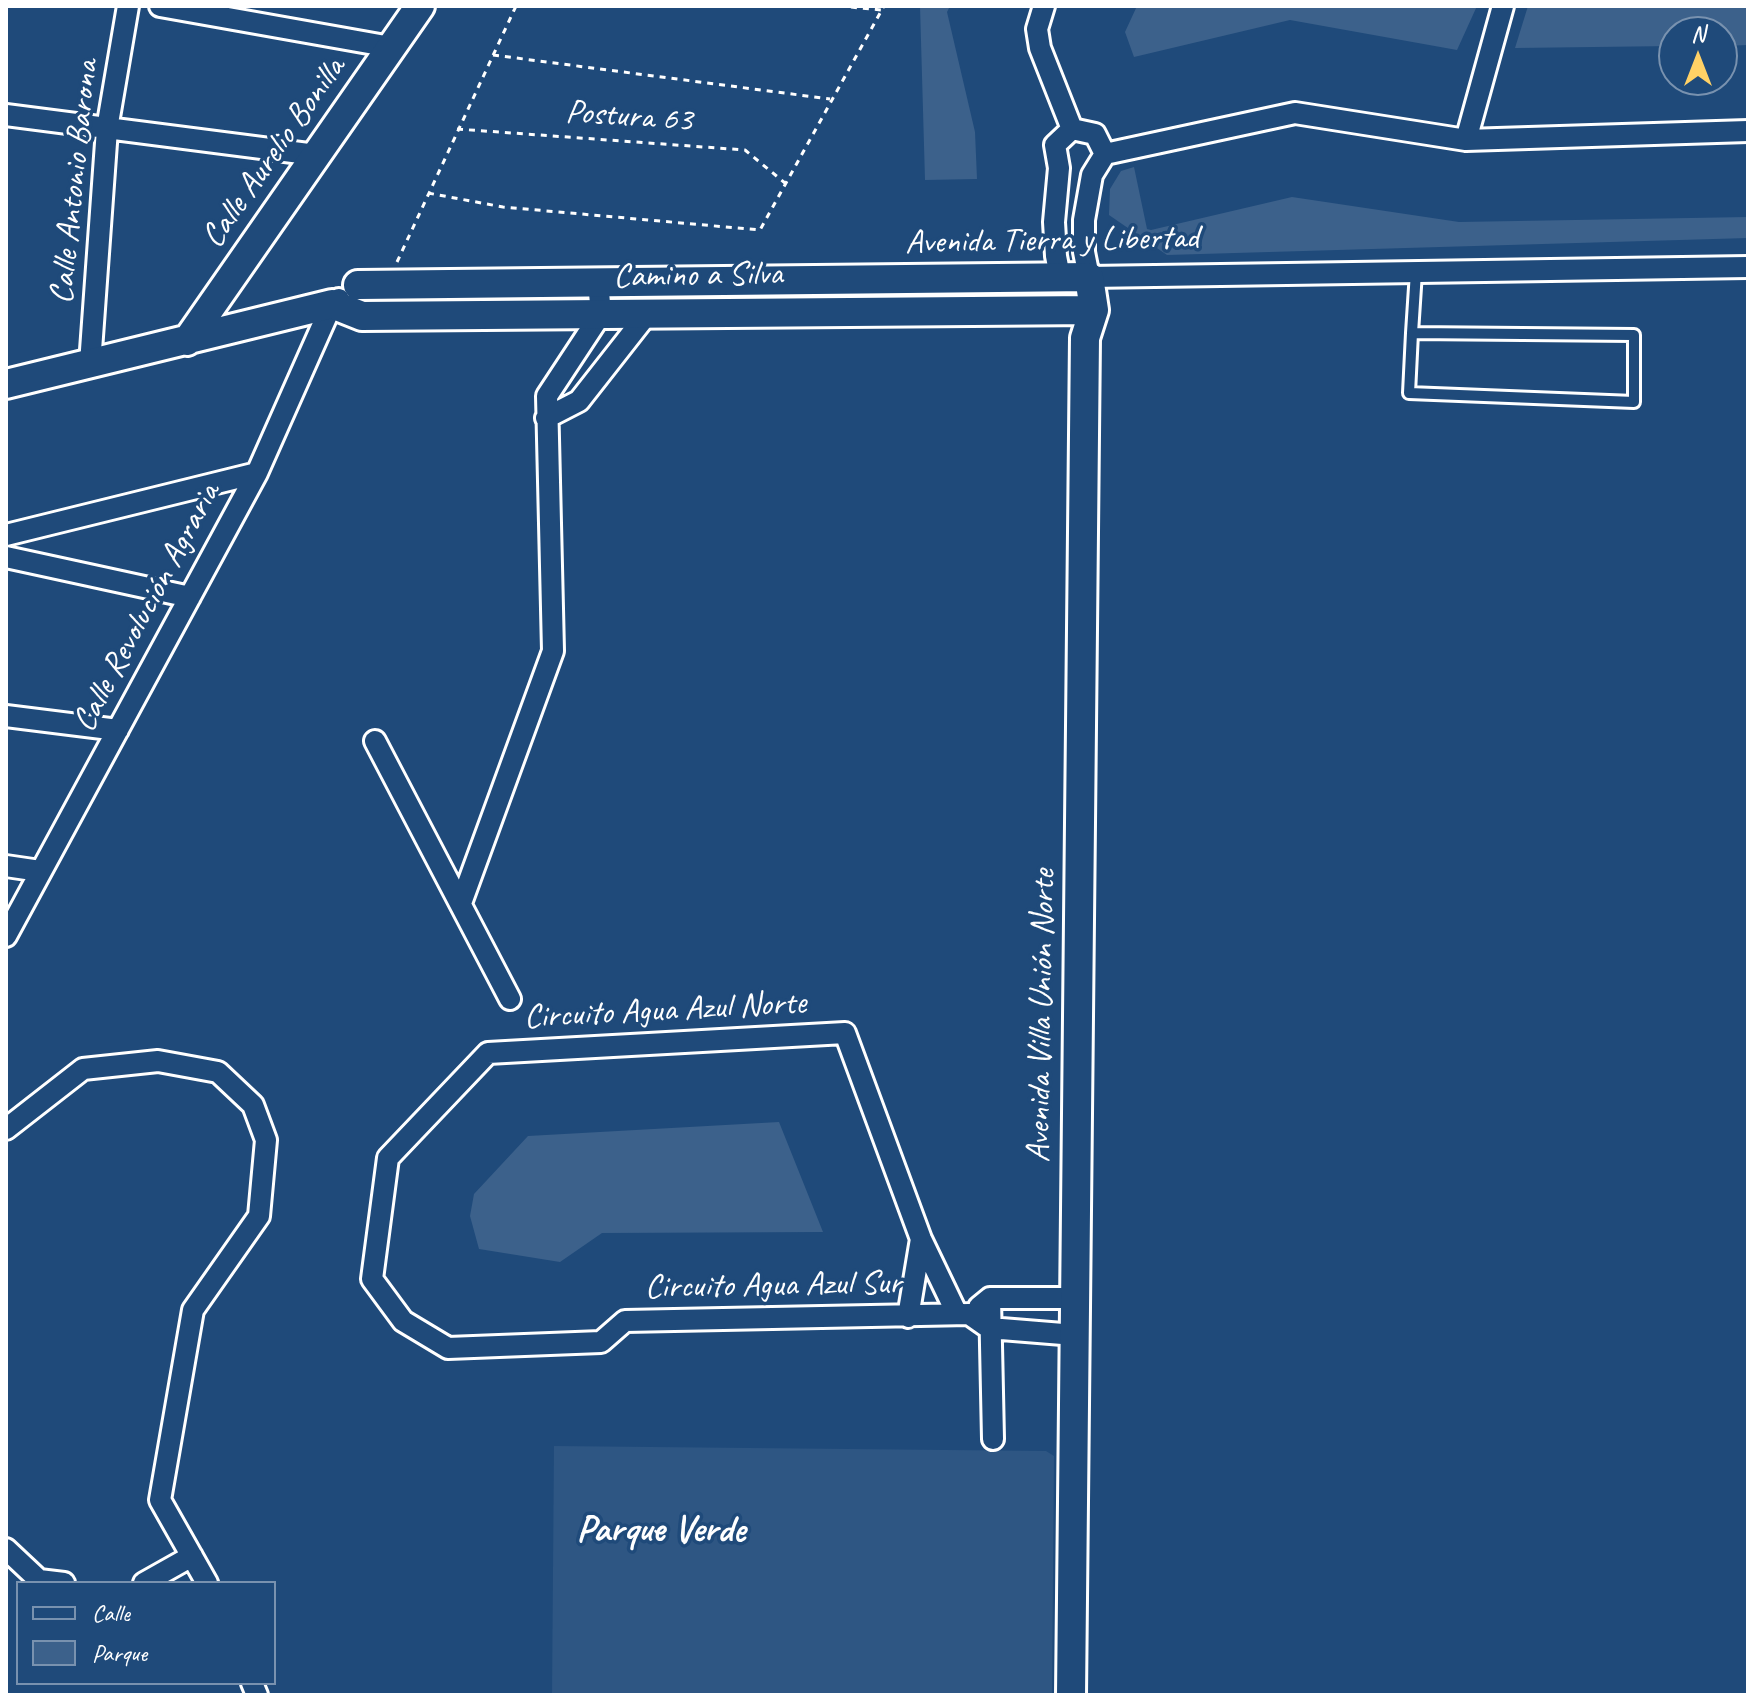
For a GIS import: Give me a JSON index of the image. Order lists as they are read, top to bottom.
{
  "streets": {
    "street": [
      "Calle Aurelio Bonilla",
      "Calle Antonio Barona",
      "Avenida Tierra y Libertad",
      "Camino a Silva",
      "Calle Revolución Agraria",
      "Circuito Agua Azul Norte",
      "Avenida Villa Unión Norte",
      "Circuito Agua Azul Sur"
    ],
    "path": ["Postura 63"]
  },
  "crossings": [
    ["Avenida Tierra y Libertad", "Avenida Villa Unión Norte"],
    ["Camino a Silva", "Calle Revolución Agraria"],
    ["Camino a Silva", "Avenida Villa Unión Norte"],
    ["Circuito Agua Azul Norte", "Circuito Agua Azul Sur"]
  ],
  "districts": ["Parque Verde"],
  "legend": ["Calle", "Parque"],
  "north": "top"
}
